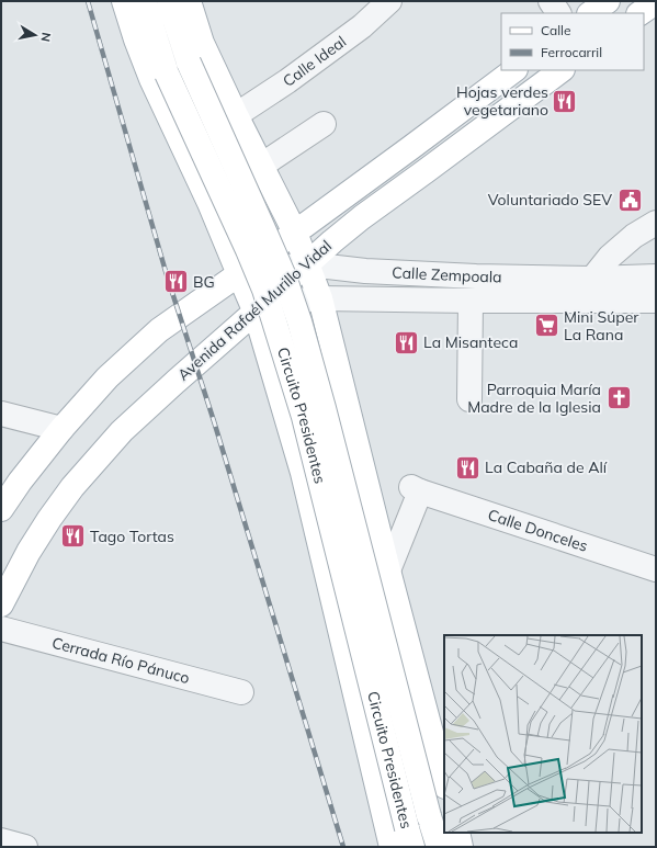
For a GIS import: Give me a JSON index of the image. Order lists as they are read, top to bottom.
{
  "streets": {
    "main road": ["Avenida Rafaél Murillo Vidal", "Circuito Presidentes"],
    "street": [
      "Calle Ideal",
      "Calle Zempoala",
      "Calle Donceles",
      "Cerrada Río Pánuco"
    ]
  },
  "crossings": [
    ["Calle Zempoala", "Avenida Rafaél Murillo Vidal"]
  ],
  "places": {
    "restaurant": [
      "Hojas verdes vegetariano",
      "BG",
      "La Misanteca",
      "La Cabaña de Alí",
      "Tago Tortas"
    ],
    "public building": ["Voluntariado SEV"],
    "supermarket": ["Mini Súper La Rana"],
    "church": ["Parroquia María Madre de la Iglesia"]
  },
  "legend": ["Calle", "Ferrocarril"],
  "north": "right"
}
